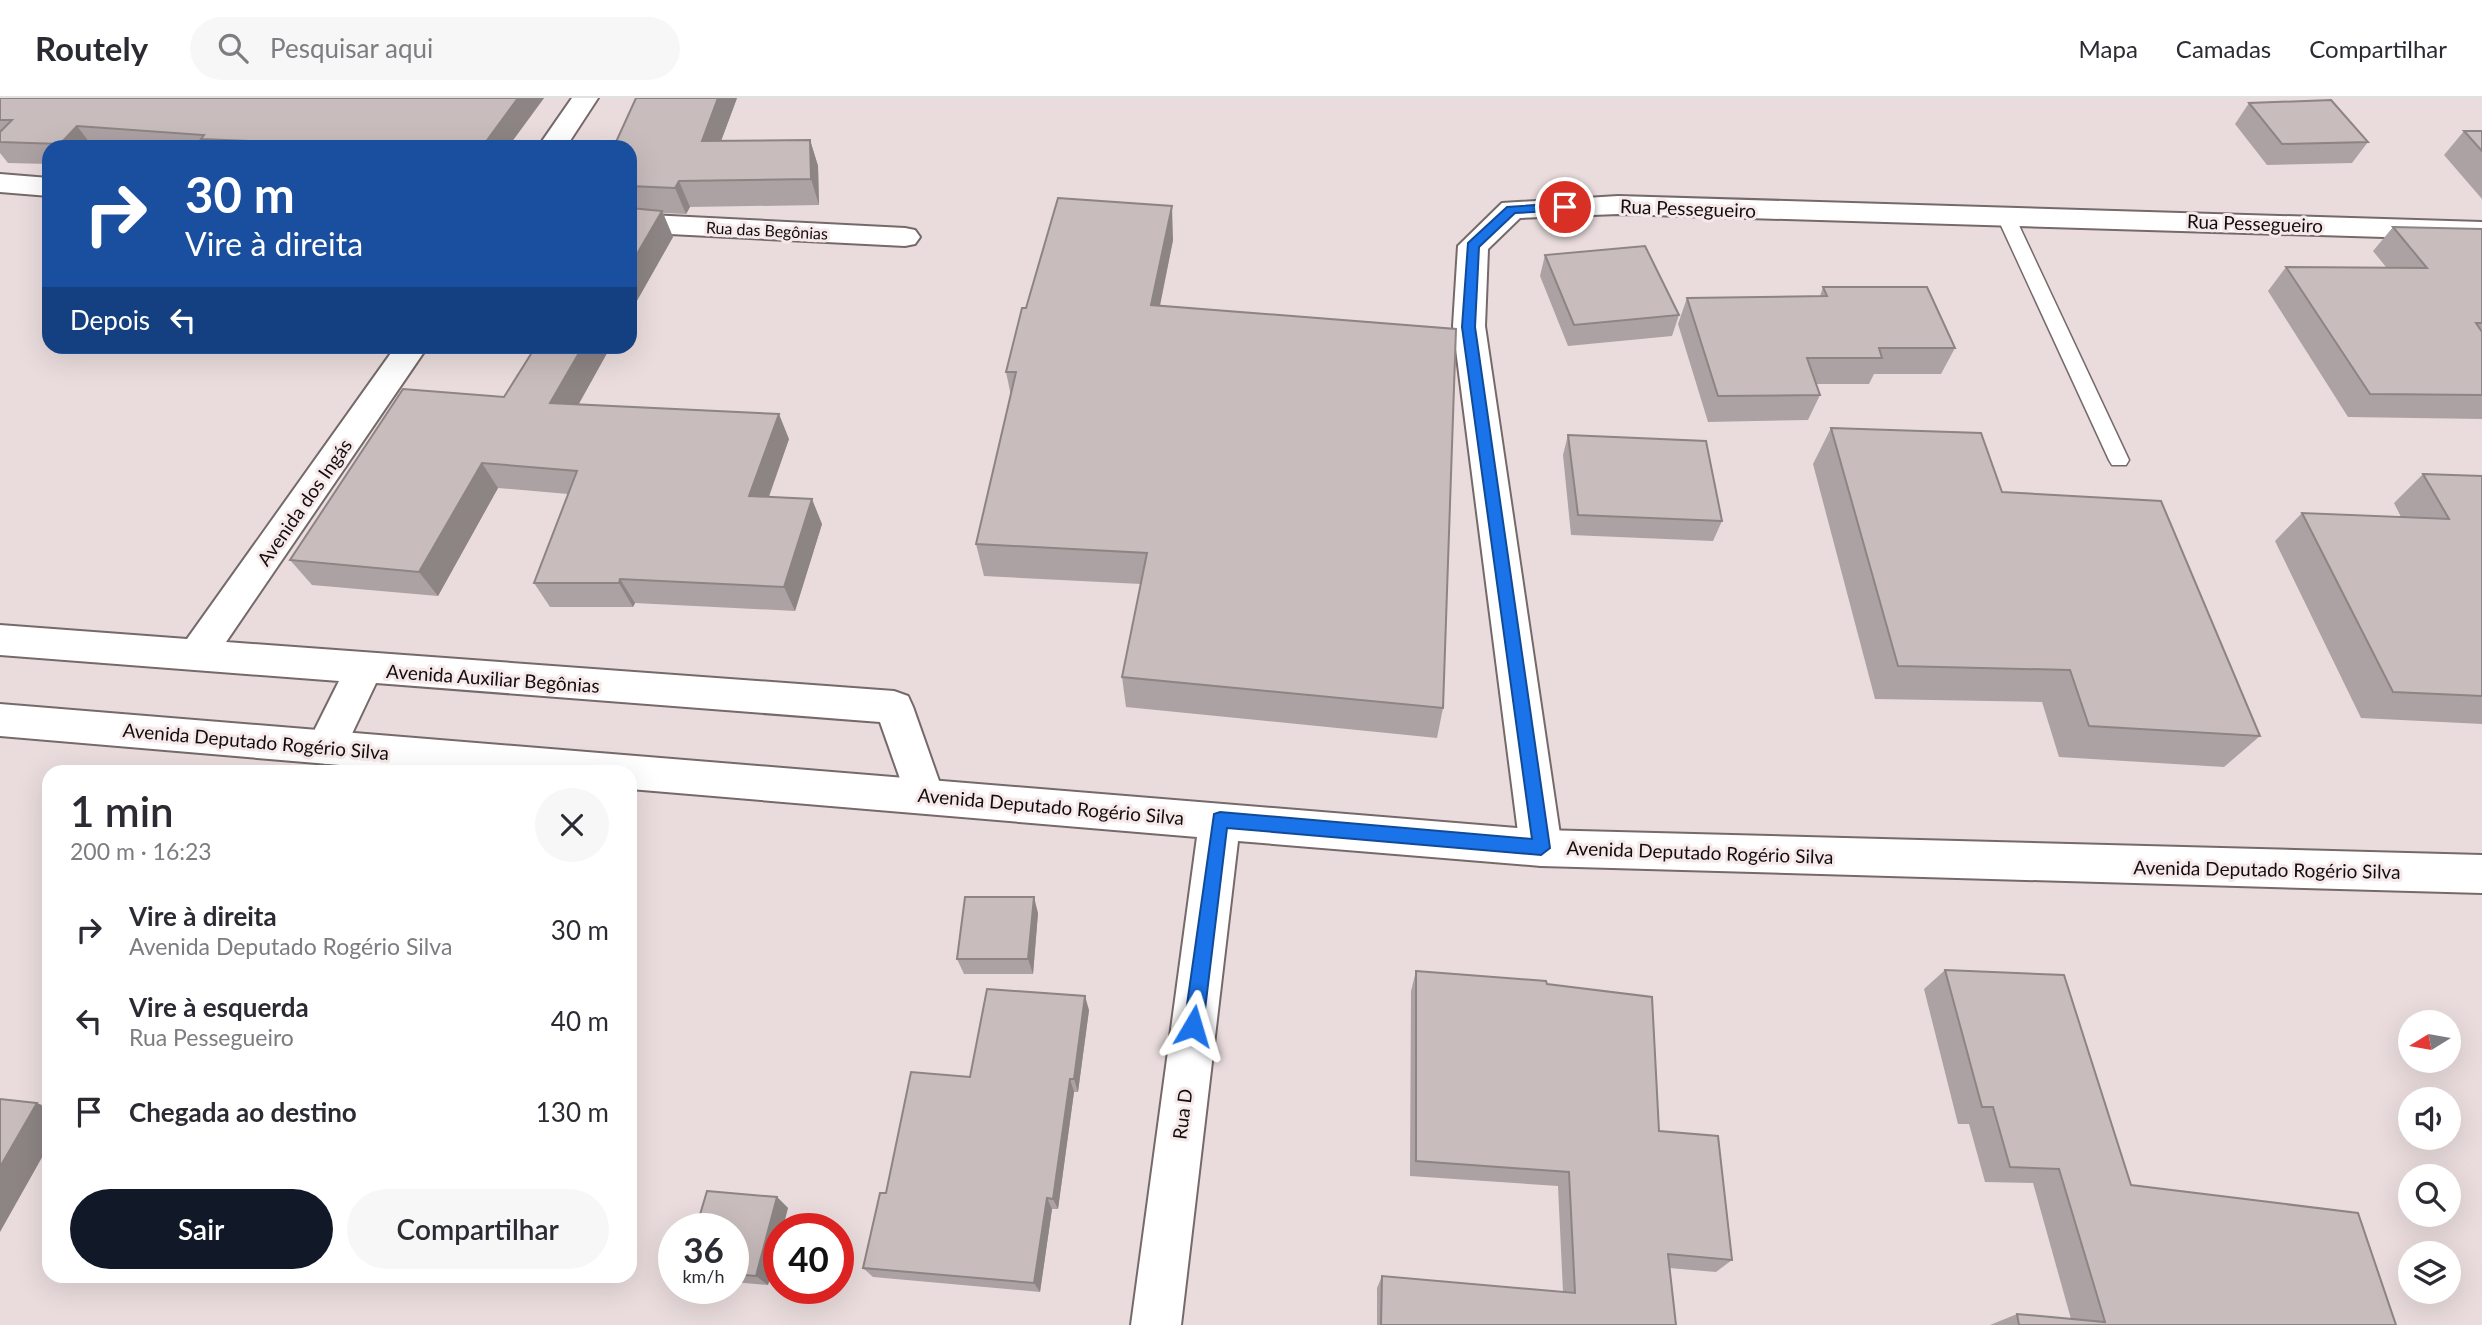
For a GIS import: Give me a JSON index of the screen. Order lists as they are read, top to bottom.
{
  "streets": {
    "street": [
      "Rua Pessegueiro",
      "Rua das Begônias",
      "Avenida dos Ingás",
      "Avenida Auxiliar Begônias",
      "Avenida Deputado Rogério Silva",
      "Rua D"
    ]
  },
  "crossings": [
    ["Rua Pessegueiro", "Avenida Deputado Rogério Silva"],
    ["Avenida dos Ingás", "Avenida Auxiliar Begônias"],
    ["Avenida Auxiliar Begônias", "Avenida Deputado Rogério Silva"],
    ["Avenida Deputado Rogério Silva", "Rua D"]
  ],
  "north": "left",
  "page": {
    "header": "Routely",
    "search": "Pesquisar aqui",
    "nav": ["Mapa", "Camadas", "Compartilhar"],
    "turn": ["30 m", "Vire à direita"],
    "then": "Depois",
    "heading": ["1 min", "200 m · 16:23"],
    "list": [
      {
        "name": "Vire à direita",
        "note": "Avenida Deputado Rogério Silva",
        "value": "30 m"
      },
      {
        "name": "Vire à esquerda",
        "note": "Rua Pessegueiro",
        "value": "40 m"
      },
      {
        "name": "Chegada ao destino",
        "value": "130 m"
      }
    ],
    "buttons": ["Sair", "Compartilhar"],
    "speed": "36 km/h",
    "limit": "40"
  }
}
